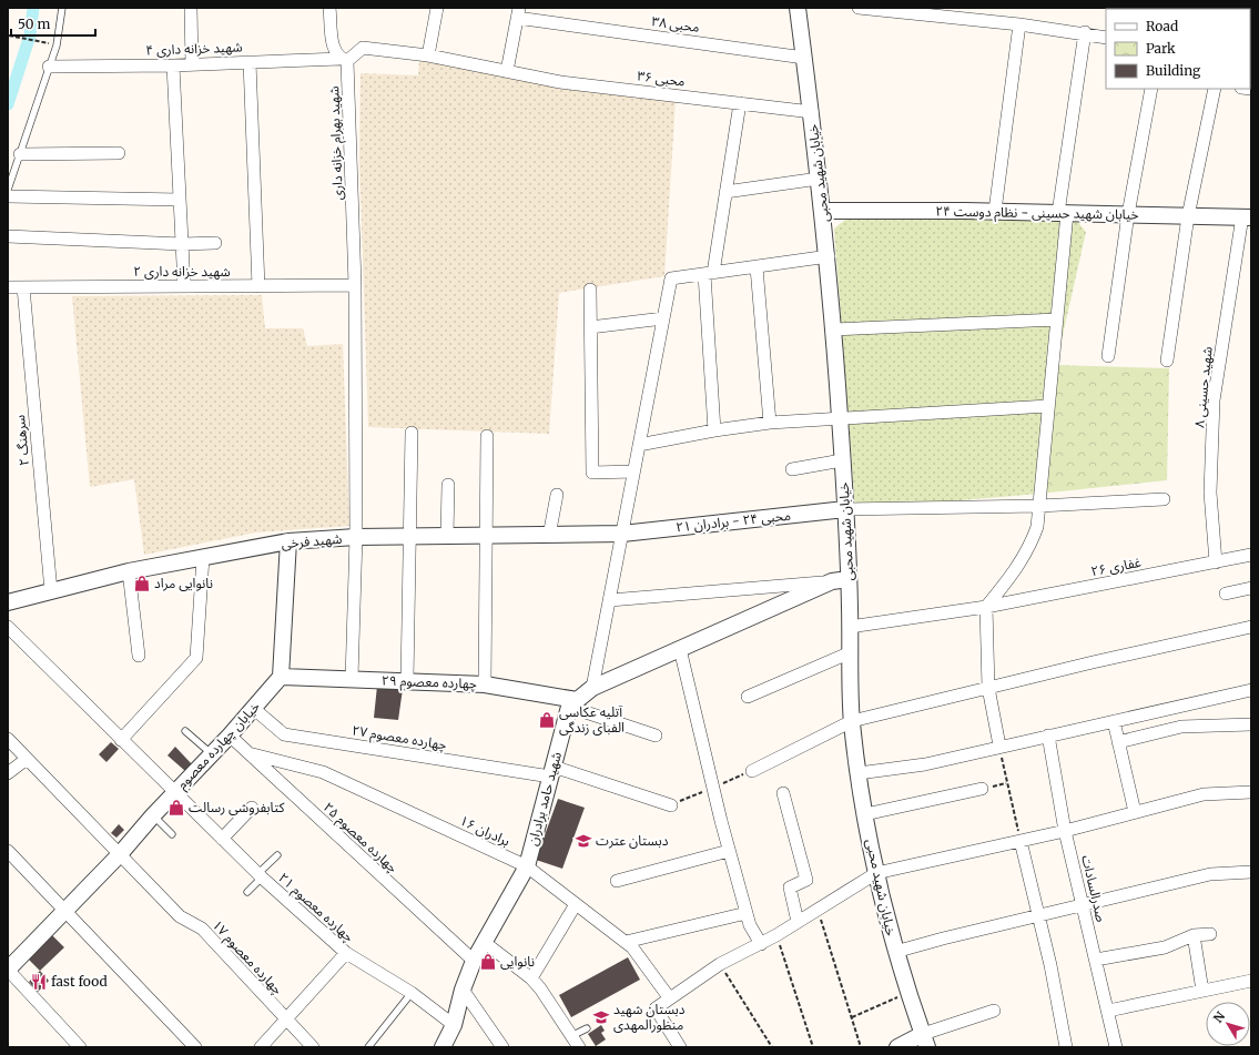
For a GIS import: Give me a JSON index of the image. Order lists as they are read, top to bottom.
{
  "streets": {
    "street": [
      "محبی ۳۸",
      "شهید خزانه داری ۴",
      "محبی ۳۶",
      "شهید بهرام خزانه داری",
      "خیابان شهید محبی",
      "خیابان شهید حسینی - نظام دوست ۲۴",
      "شهید خزانه داری ۲",
      "شهید حسینی ۸",
      "سرهنگ ۲",
      "محبی ۲۴ - برادران ۲۱",
      "شهید فرخی",
      "غفاری ۲۶",
      "چهارده معصوم ۲۹",
      "چهارده معصوم ۲۷",
      "خیابان چهارده معصوم",
      "شهید حامد برادران",
      "برادران ۱۶",
      "چهارده معصوم ۲۵",
      "صدرالسادات",
      "چهارده معصوم ۲۱",
      "چهارده معصوم ۱۷"
    ]
  },
  "crossings": [
    ["محبی ۳۸", "خیابان شهید محبی"],
    ["شهید خزانه داری ۴", "محبی ۳۶"],
    ["شهید خزانه داری ۴", "شهید بهرام خزانه داری"],
    ["محبی ۳۶", "شهید بهرام خزانه داری"],
    ["محبی ۳۶", "خیابان شهید محبی"],
    ["شهید بهرام خزانه داری", "شهید خزانه داری ۲"],
    ["شهید بهرام خزانه داری", "شهید فرخی"],
    ["شهید بهرام خزانه داری", "چهارده معصوم ۲۹"],
    ["خیابان شهید محبی", "خیابان شهید حسینی - نظام دوست ۲۴"],
    ["خیابان شهید محبی", "محبی ۲۴ - برادران ۲۱"],
    ["خیابان شهید محبی", "غفاری ۲۶"],
    ["خیابان شهید حسینی - نظام دوست ۲۴", "شهید حسینی ۸"],
    ["شهید خزانه داری ۲", "سرهنگ ۲"],
    ["شهید حسینی ۸", "غفاری ۲۶"],
    ["سرهنگ ۲", "شهید فرخی"],
    ["محبی ۲۴ - برادران ۲۱", "شهید فرخی"],
    ["چهارده معصوم ۲۹", "خیابان چهارده معصوم"],
    ["چهارده معصوم ۲۹", "شهید حامد برادران"],
    ["چهارده معصوم ۲۷", "خیابان چهارده معصوم"],
    ["چهارده معصوم ۲۷", "شهید حامد برادران"],
    ["خیابان چهارده معصوم", "چهارده معصوم ۲۵"],
    ["خیابان چهارده معصوم", "چهارده معصوم ۲۱"],
    ["خیابان چهارده معصوم", "چهارده معصوم ۱۷"],
    ["شهید حامد برادران", "برادران ۱۶"],
    ["شهید حامد برادران", "چهارده معصوم ۲۵"],
    ["شهید حامد برادران", "چهارده معصوم ۲۱"],
    ["برادران ۱۶", "چهارده معصوم ۲۵"]
  ],
  "places": {
    "shop": [
      "نانوایی مراد",
      "آتلیه عکاسی الفبای زندگی",
      "کتابفروشی رسالت",
      "نانوایی"
    ],
    "school or university": ["دبستان عترت", "دبستان شهید منظورالمهدی"],
    "restaurant": ["fast food"]
  },
  "legend": ["Road", "Park", "Building"],
  "scale_bar": "50 m",
  "north": "top left"
}
